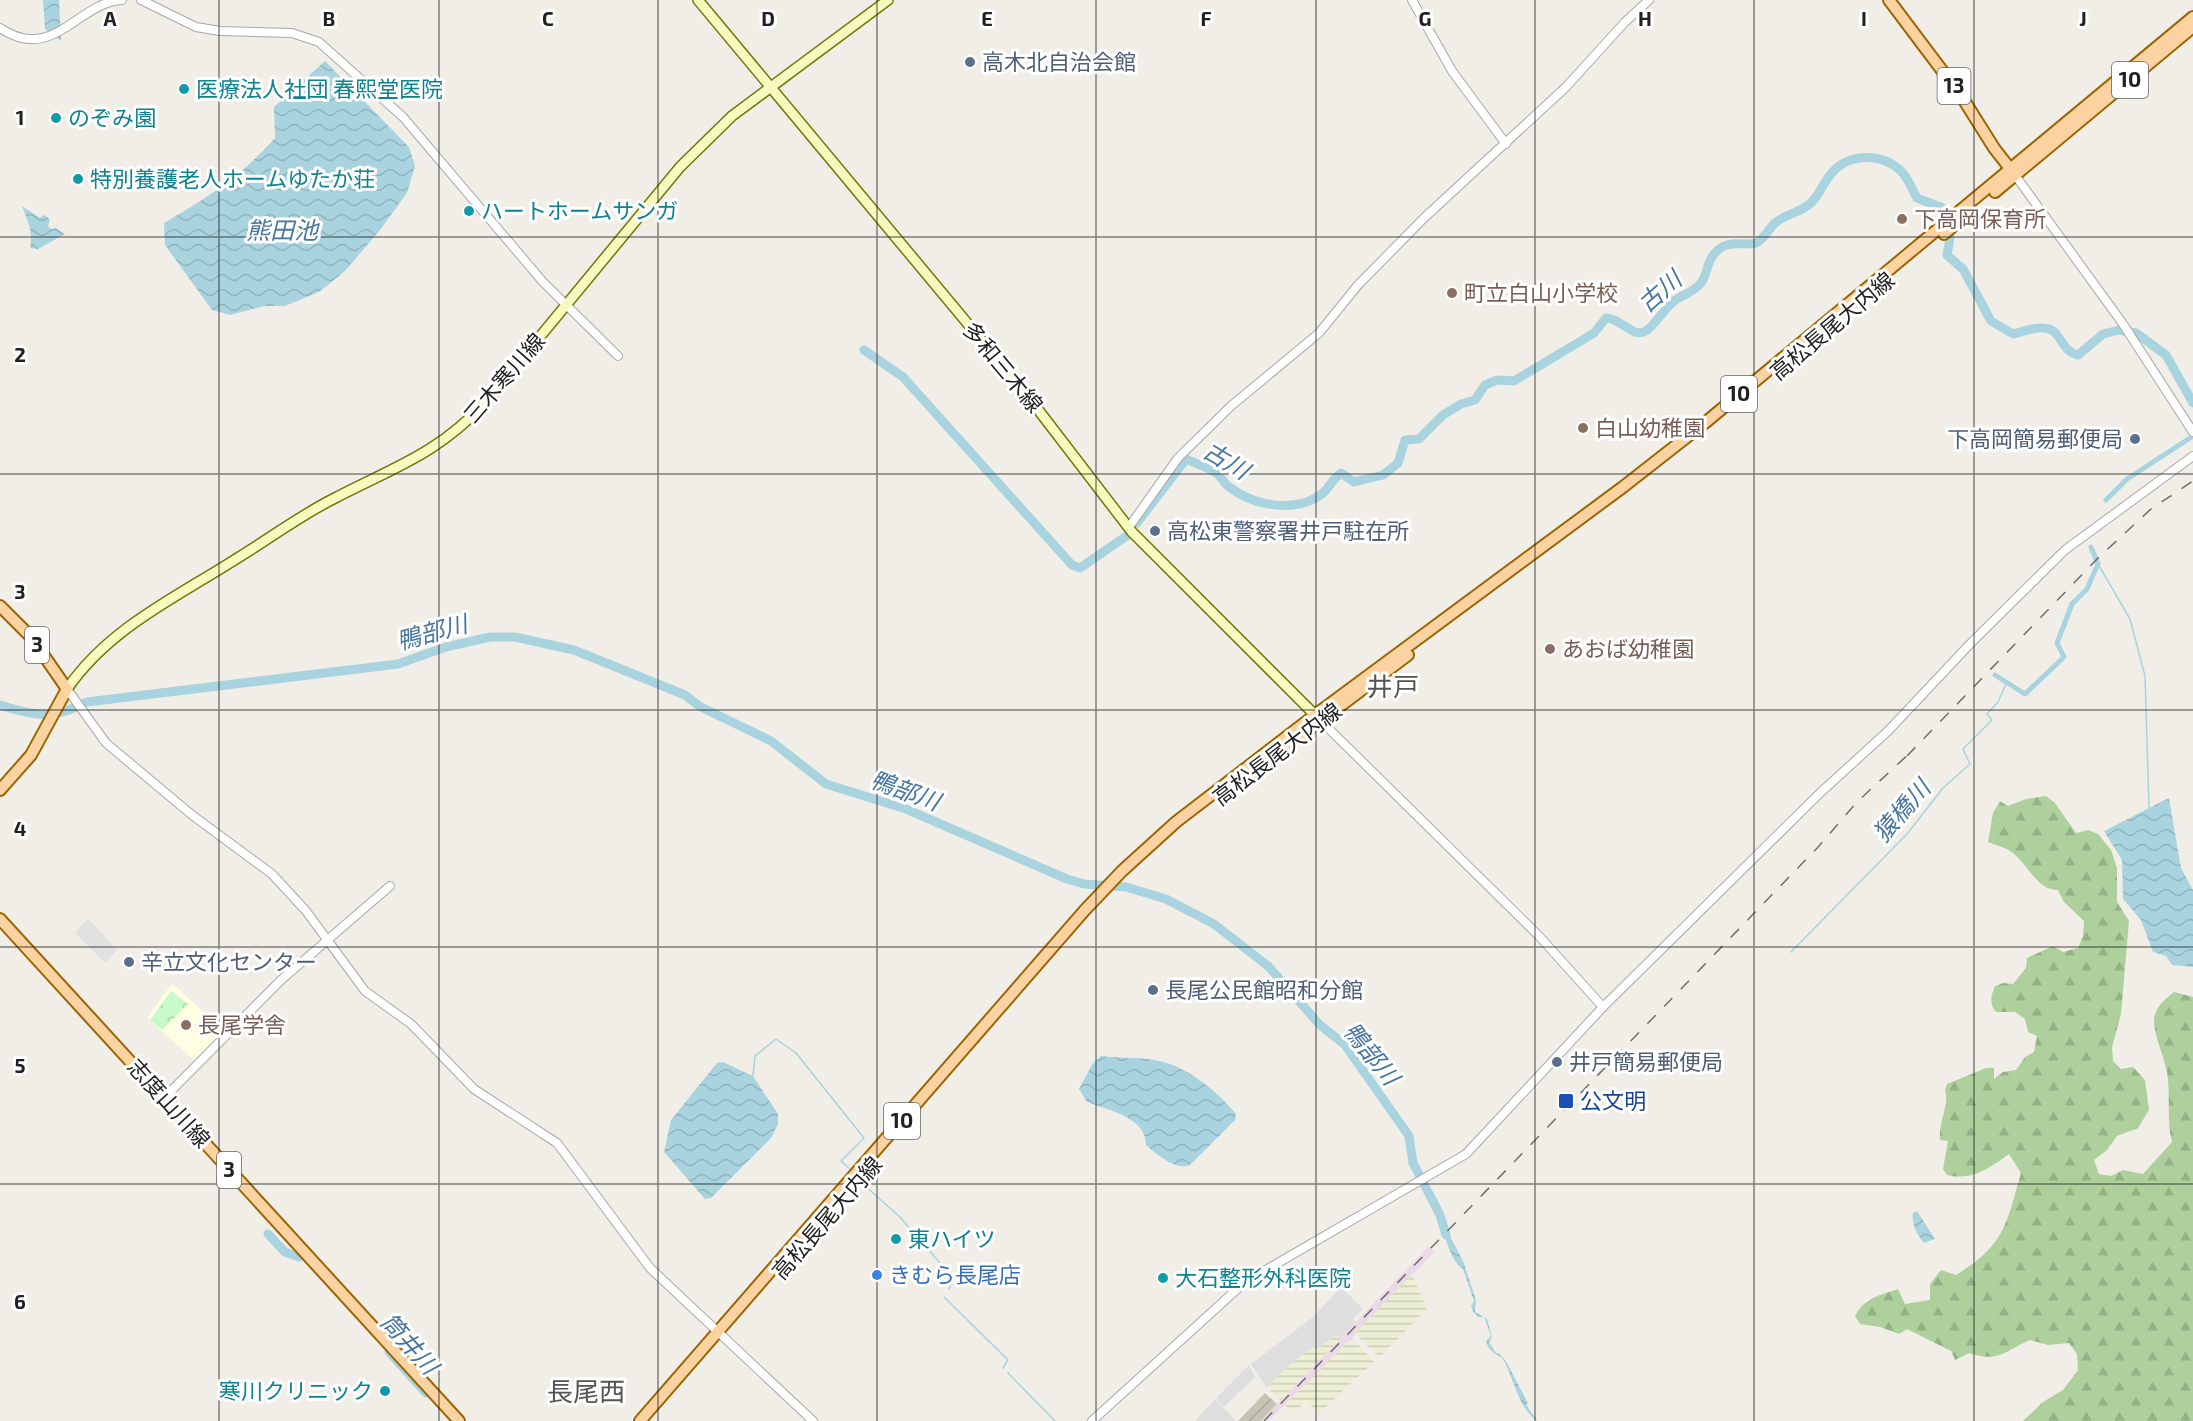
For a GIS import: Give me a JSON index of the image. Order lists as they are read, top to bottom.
{
  "streets": {
    "main road": [
      "10",
      "13",
      "高松長尾大内線",
      "多和三木線",
      "三木寒川線",
      "3",
      "志度山川線"
    ]
  },
  "crossings": [
    ["13", "高松長尾大内線"],
    ["高松長尾大内線", "多和三木線"],
    ["多和三木線", "三木寒川線"],
    ["三木寒川線", "3"]
  ],
  "districts": ["井戸", "長尾西"],
  "water": [
    "熊田池",
    "古川",
    "鴨部川",
    "猿橋川",
    "筒井川"
  ],
  "places": {
    "other": [
      "高木北自治会館",
      "医療法人社団 春熙堂医院",
      "のぞみ園",
      "特別養護老人ホームゆたか荘",
      "ハートホームサンガ",
      "下高岡保育所",
      "町立白山小学校",
      "白山幼稚園",
      "下高岡簡易郵便局",
      "高松東警察署井戸駐在所",
      "あおば幼稚園",
      "辛立文化センター",
      "長尾公民館昭和分館",
      "長尾学舎",
      "井戸簡易郵便局",
      "東ハイツ",
      "きむら長尾店",
      "大石整形外科医院",
      "寒川クリニック"
    ],
    "transit": ["公文明"]
  },
  "grid": {
    "columns": [
      "A",
      "B",
      "C",
      "D",
      "E",
      "F",
      "G",
      "H",
      "I",
      "J"
    ],
    "rows": [
      "1",
      "2",
      "3",
      "4",
      "5",
      "6"
    ]
  }
}
